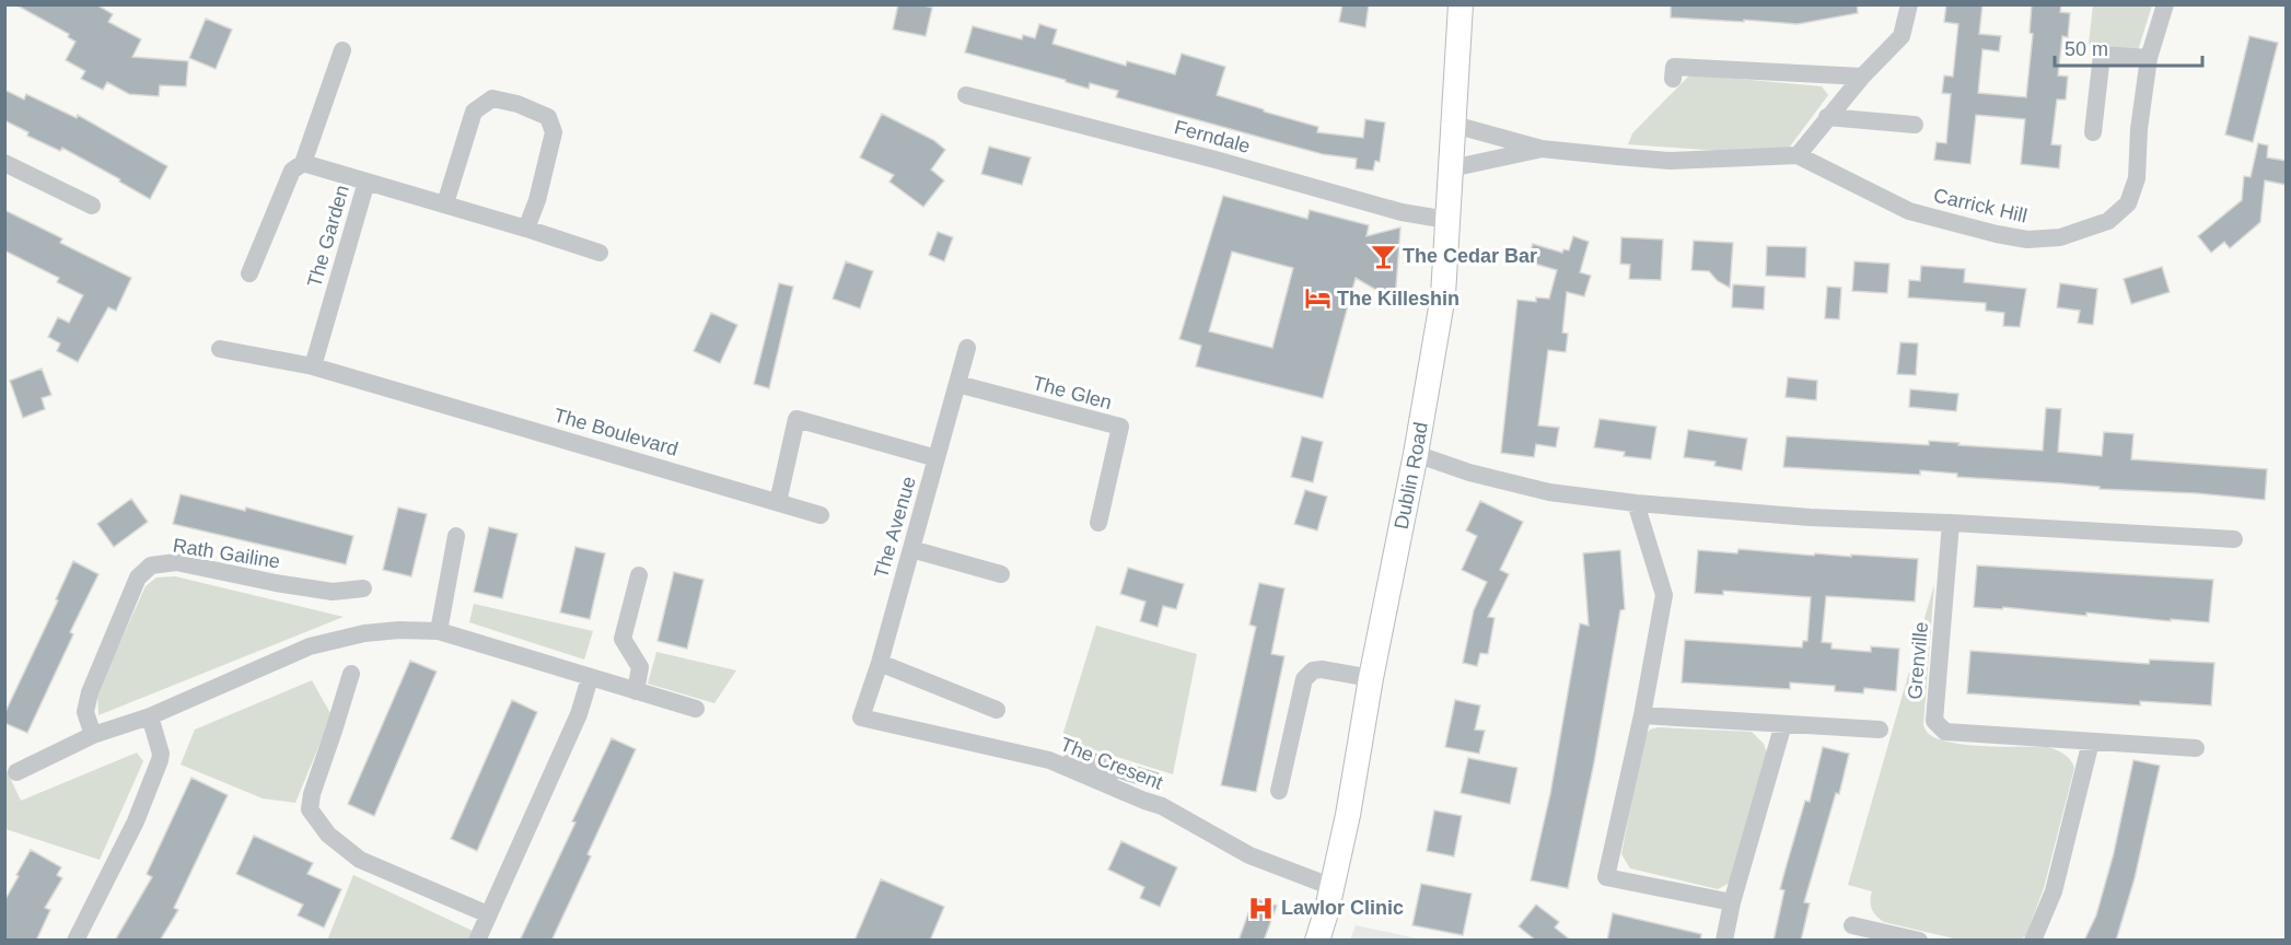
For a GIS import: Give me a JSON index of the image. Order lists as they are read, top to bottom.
{
  "streets": {
    "main road": ["Dublin Road"],
    "street": [
      "Ferndale",
      "Carrick Hill",
      "The Garden",
      "The Glen",
      "The Boulevard",
      "The Avenue",
      "Rath Gailine",
      "Grenville",
      "The Cresent"
    ]
  },
  "crossings": [
    ["Ferndale", "Dublin Road"],
    ["Carrick Hill", "Dublin Road"],
    ["The Garden", "The Boulevard"],
    ["The Glen", "The Avenue"],
    ["Dublin Road", "The Cresent"],
    ["The Avenue", "The Cresent"]
  ],
  "places": {
    "bar": ["The Cedar Bar"],
    "hotel": ["The Killeshin"],
    "hospital": ["Lawlor Clinic"]
  },
  "scale_bar": "50 m"
}
